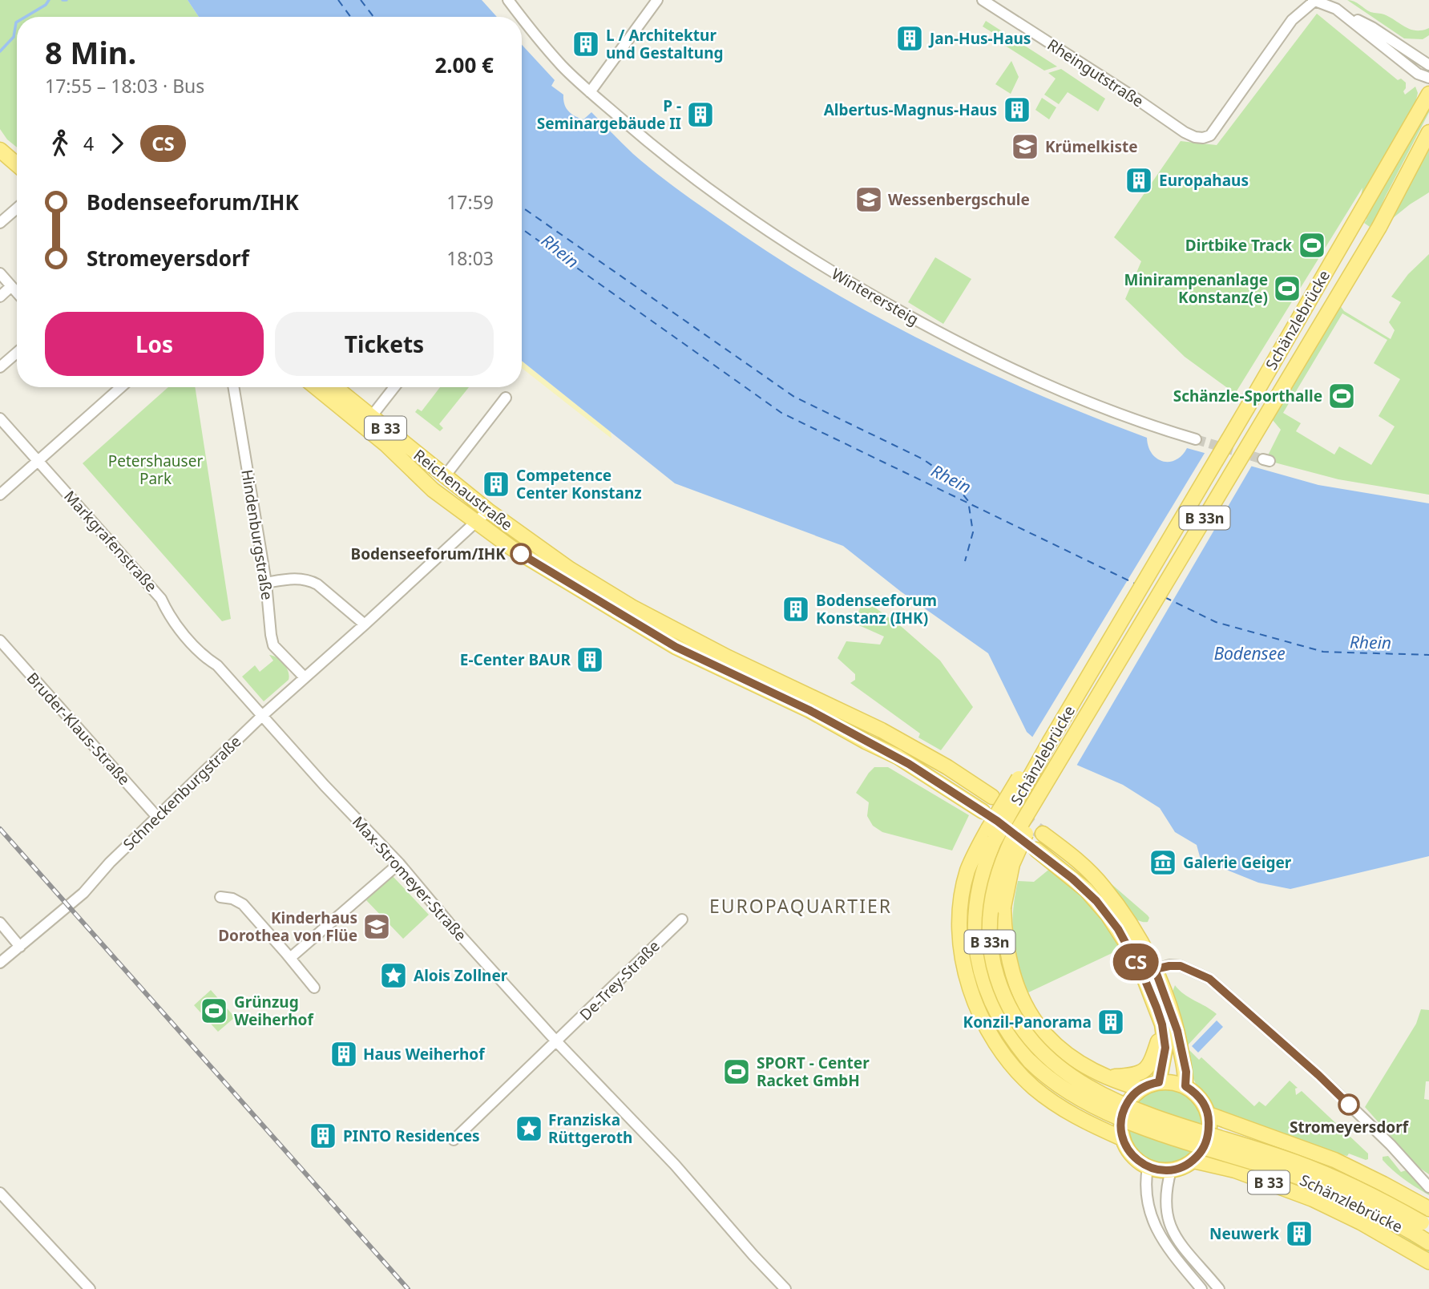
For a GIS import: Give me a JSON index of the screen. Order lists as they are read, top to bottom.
{
  "streets": {
    "main road": [
      "Schänzlebrücke",
      "B 33",
      "Reichenaustraße",
      "B 33n"
    ],
    "street": [
      "Rheingutstraße",
      "Winterersteig",
      "Hindenburgstraße",
      "Markgrafenstraße",
      "Bruder-Klaus-Straße",
      "Schneckenburgstraße",
      "Max-Stromeyer-Straße",
      "De-Trey-Straße"
    ]
  },
  "crossings": [
    ["Schänzlebrücke", "B 33n"],
    ["B 33", "B 33n"],
    ["Reichenaustraße", "Schneckenburgstraße"],
    ["Hindenburgstraße", "Schneckenburgstraße"],
    ["Markgrafenstraße", "Schneckenburgstraße"],
    ["Markgrafenstraße", "Max-Stromeyer-Straße"],
    ["Bruder-Klaus-Straße", "Schneckenburgstraße"],
    ["Schneckenburgstraße", "Max-Stromeyer-Straße"],
    ["Max-Stromeyer-Straße", "De-Trey-Straße"]
  ],
  "districts": ["EUROPAQUARTIER"],
  "water": ["Rhein", "Bodensee"],
  "parks": ["Petershauser Park"],
  "places": {
    "building": [
      "Jan-Hus-Haus",
      "L / Architektur und Gestaltung",
      "Albertus-Magnus-Haus",
      "P - Seminargebäude II",
      "Europahaus",
      "Competence Center Konstanz",
      "Bodenseeforum Konstanz (IHK)",
      "E-Center BAUR",
      "Konzil-Panorama",
      "Haus Weiherhof",
      "PINTO Residences",
      "Neuwerk"
    ],
    "school or university": ["Krümelkiste", "Wessenbergschule", "Kinderhaus Dorothea von Flüe"],
    "sports": [
      "Dirtbike Track",
      "Minirampenanlage Konstanz(e)",
      "Schänzle-Sporthalle",
      "Grünzug Weiherhof",
      "SPORT - Center Racket GmbH"
    ],
    "other": ["Bodenseeforum/IHK", "Stromeyersdorf"],
    "museum": ["Galerie Geiger"],
    "place": ["Alois Zollner", "Franziska Rüttgeroth"]
  },
  "lines": ["bus line CS"],
  "page": {
    "on_map": "CS",
    "heading": ["8 Min.", "17:55 – 18:03 · Bus", "2.00 €"],
    "legs": ["4", "CS"],
    "list": [
      {
        "name": "Bodenseeforum/IHK",
        "value": "17:59"
      },
      {
        "name": "Stromeyersdorf",
        "value": "18:03"
      }
    ],
    "buttons": ["Los", "Tickets"]
  }
}
